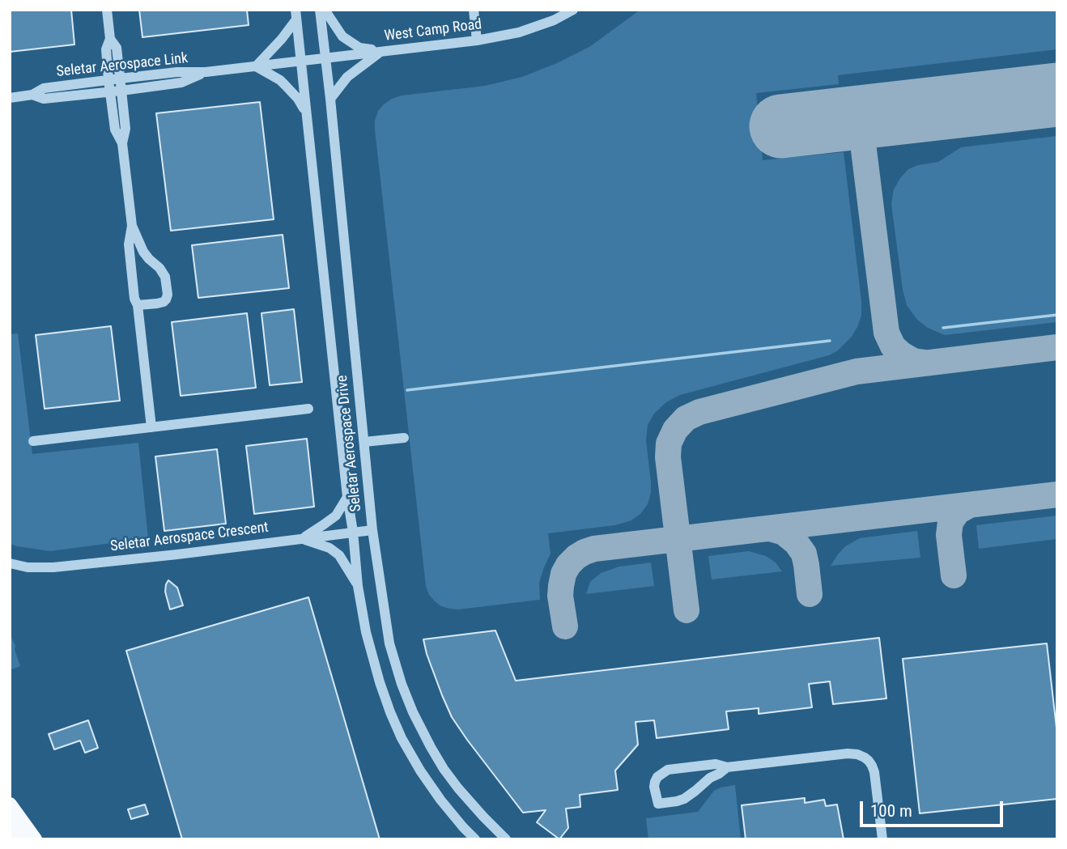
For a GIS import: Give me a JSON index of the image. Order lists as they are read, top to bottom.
{
  "streets": {
    "street": [
      "West Camp Road",
      "Seletar Aerospace Link",
      "Seletar Aerospace Drive",
      "Seletar Aerospace Crescent"
    ]
  },
  "crossings": [
    ["West Camp Road", "Seletar Aerospace Link"],
    ["West Camp Road", "Seletar Aerospace Drive"],
    ["Seletar Aerospace Link", "Seletar Aerospace Drive"],
    ["Seletar Aerospace Drive", "Seletar Aerospace Crescent"]
  ],
  "scale_bar": "100 m"
}
